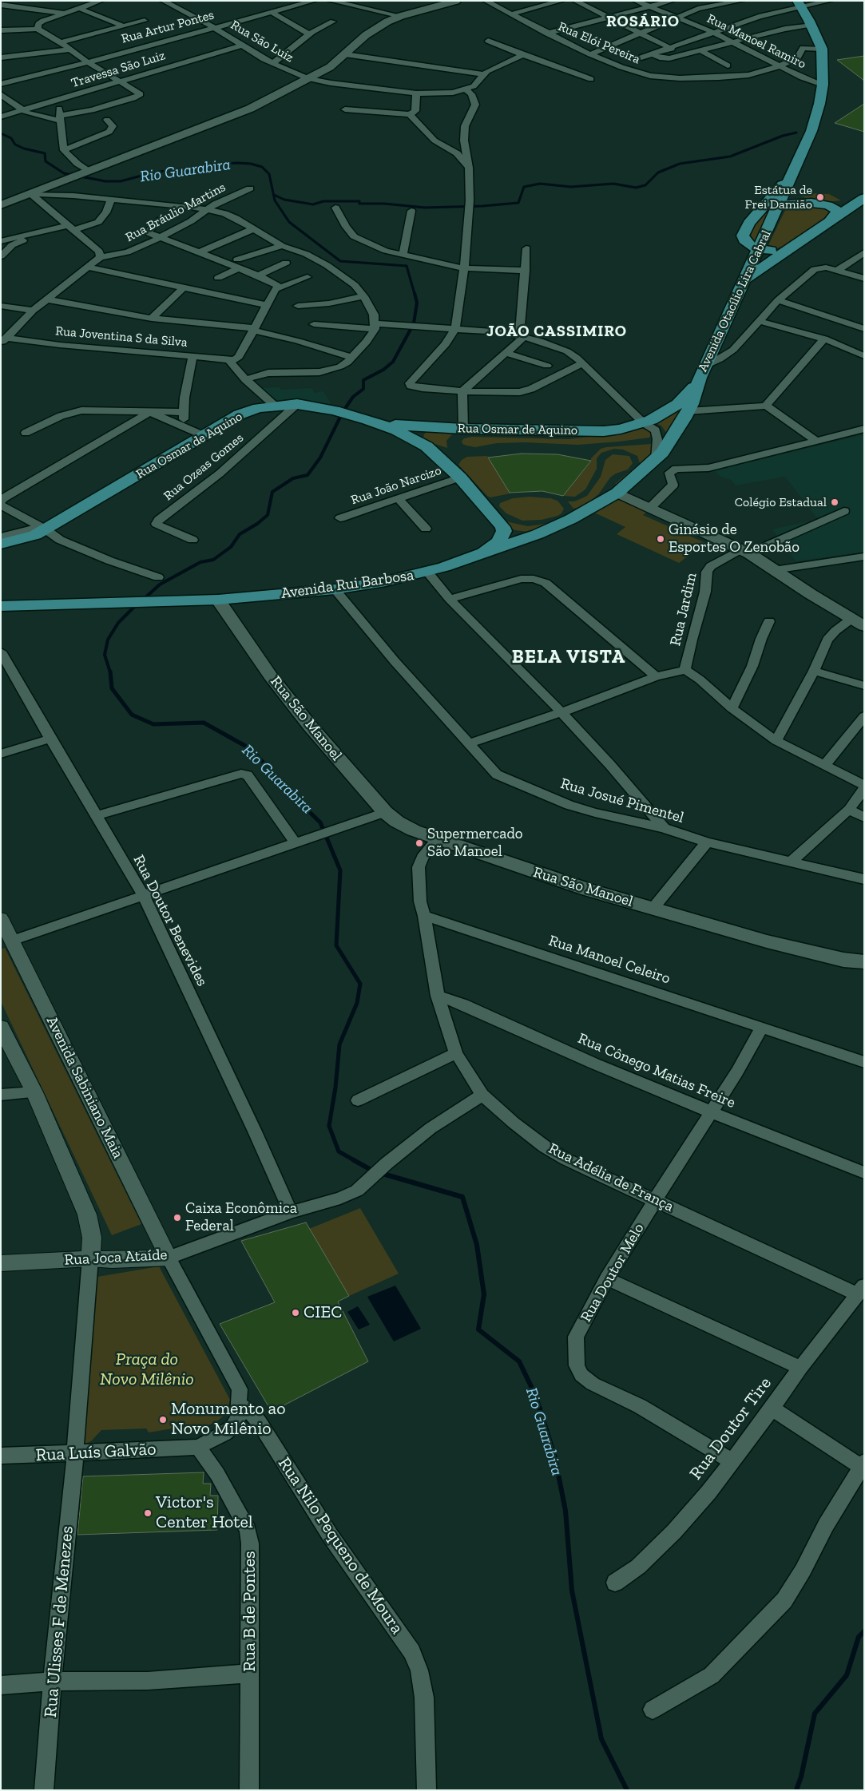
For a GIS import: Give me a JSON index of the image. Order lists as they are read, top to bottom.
{
  "streets": {
    "main road": [
      "Avenida Otacílio Lira Cabral",
      "Rua Osmar de Aquino",
      "Avenida Rui Barbosa",
      "Rua São Manoel"
    ],
    "street": [
      "Rua Artur Pontes",
      "Rua São Luiz",
      "Rua Manoel Ramiro",
      "Rua Elói Pereira",
      "Travessa São Luiz",
      "Rua Bráulio Martins",
      "Rua Joventina S da Silva",
      "Rua Ozeas Gomes",
      "Rua João Narcizo",
      "Rua Jardim",
      "Rua Josué Pimentel",
      "Rua Doutor Benevides",
      "Rua Manoel Celeiro",
      "Rua Cônego Matias Freire",
      "Avenida Sabiniano Maia",
      "Rua Adélia de França",
      "Rua Joca Ataíde",
      "Rua Doutor Melo",
      "Rua Doutor Tire",
      "Rua Luís Galvão",
      "Rua Nilo Pequeno de Moura",
      "Rua B de Pontes",
      "Rua Ulisses F de Menezes"
    ]
  },
  "crossings": [
    ["Rua Artur Pontes", "Rua São Luiz"],
    ["Rua São Luiz", "Travessa São Luiz"],
    ["Rua Manoel Ramiro", "Rua Elói Pereira"],
    ["Rua Manoel Ramiro", "Avenida Otacílio Lira Cabral"],
    ["Rua Elói Pereira", "Avenida Otacílio Lira Cabral"],
    ["Avenida Otacílio Lira Cabral", "Rua Osmar de Aquino"],
    ["Avenida Otacílio Lira Cabral", "Avenida Rui Barbosa"],
    ["Rua Osmar de Aquino", "Rua Ozeas Gomes"],
    ["Rua Osmar de Aquino", "Rua João Narcizo"],
    ["Rua Osmar de Aquino", "Avenida Rui Barbosa"],
    ["Avenida Rui Barbosa", "Rua São Manoel"],
    ["Avenida Rui Barbosa", "Rua Josué Pimentel"],
    ["Rua Doutor Benevides", "Rua Joca Ataíde"],
    ["Rua Manoel Celeiro", "Rua Adélia de França"],
    ["Rua Manoel Celeiro", "Rua Doutor Melo"],
    ["Rua Cônego Matias Freire", "Rua Adélia de França"],
    ["Rua Cônego Matias Freire", "Rua Doutor Melo"],
    ["Avenida Sabiniano Maia", "Rua Joca Ataíde"],
    ["Rua Adélia de França", "Rua Joca Ataíde"],
    ["Rua Adélia de França", "Rua Doutor Melo"],
    ["Rua Adélia de França", "Rua Doutor Tire"],
    ["Rua Doutor Melo", "Rua Doutor Tire"],
    ["Rua Luís Galvão", "Rua Nilo Pequeno de Moura"],
    ["Rua Luís Galvão", "Rua B de Pontes"],
    ["Rua Luís Galvão", "Rua Ulisses F de Menezes"]
  ],
  "districts": ["ROSÁRIO", "JOÃO CASSIMIRO", "BELA VISTA"],
  "water": ["Rio Guarabira"],
  "parks": ["Praça do Novo Milênio"],
  "places": [
    "Estátua de Frei Damião",
    "Colégio Estadual",
    "Ginásio de Esportes O Zenobão",
    "Supermercado São Manoel",
    "Caixa Econômica Federal",
    "CIEC",
    "Monumento ao Novo Milênio",
    "Victor's Center Hotel"
  ]
}
